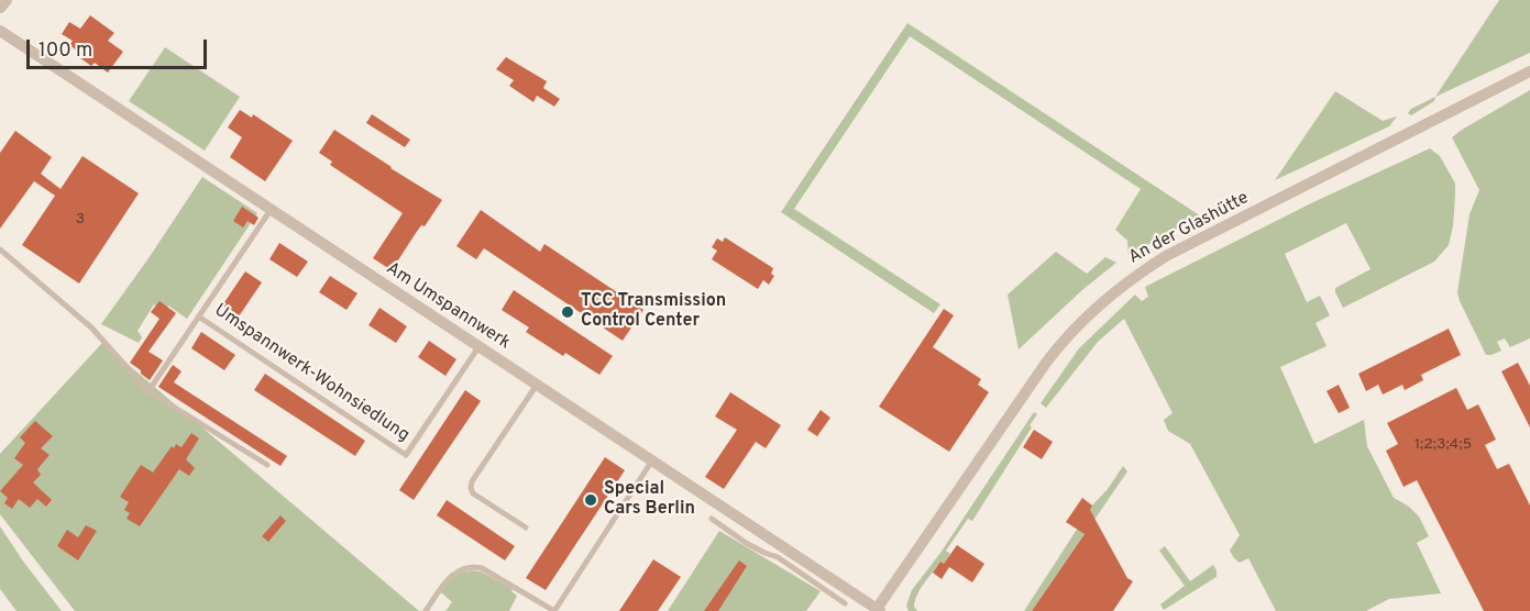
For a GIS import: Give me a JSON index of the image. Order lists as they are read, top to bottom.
{
  "streets": {
    "street": ["An der Glashütte", "Am Umspannwerk"],
    "lane": ["Umspannwerk-Wohnsiedlung"]
  },
  "crossings": [
    ["An der Glashütte", "Am Umspannwerk"],
    ["Am Umspannwerk", "Umspannwerk-Wohnsiedlung"]
  ],
  "places": ["TCC Transmission Control Center", "Special Cars Berlin"],
  "house_numbers": ["3", "1;2;3;4;5"],
  "scale_bar": "100 m"
}
